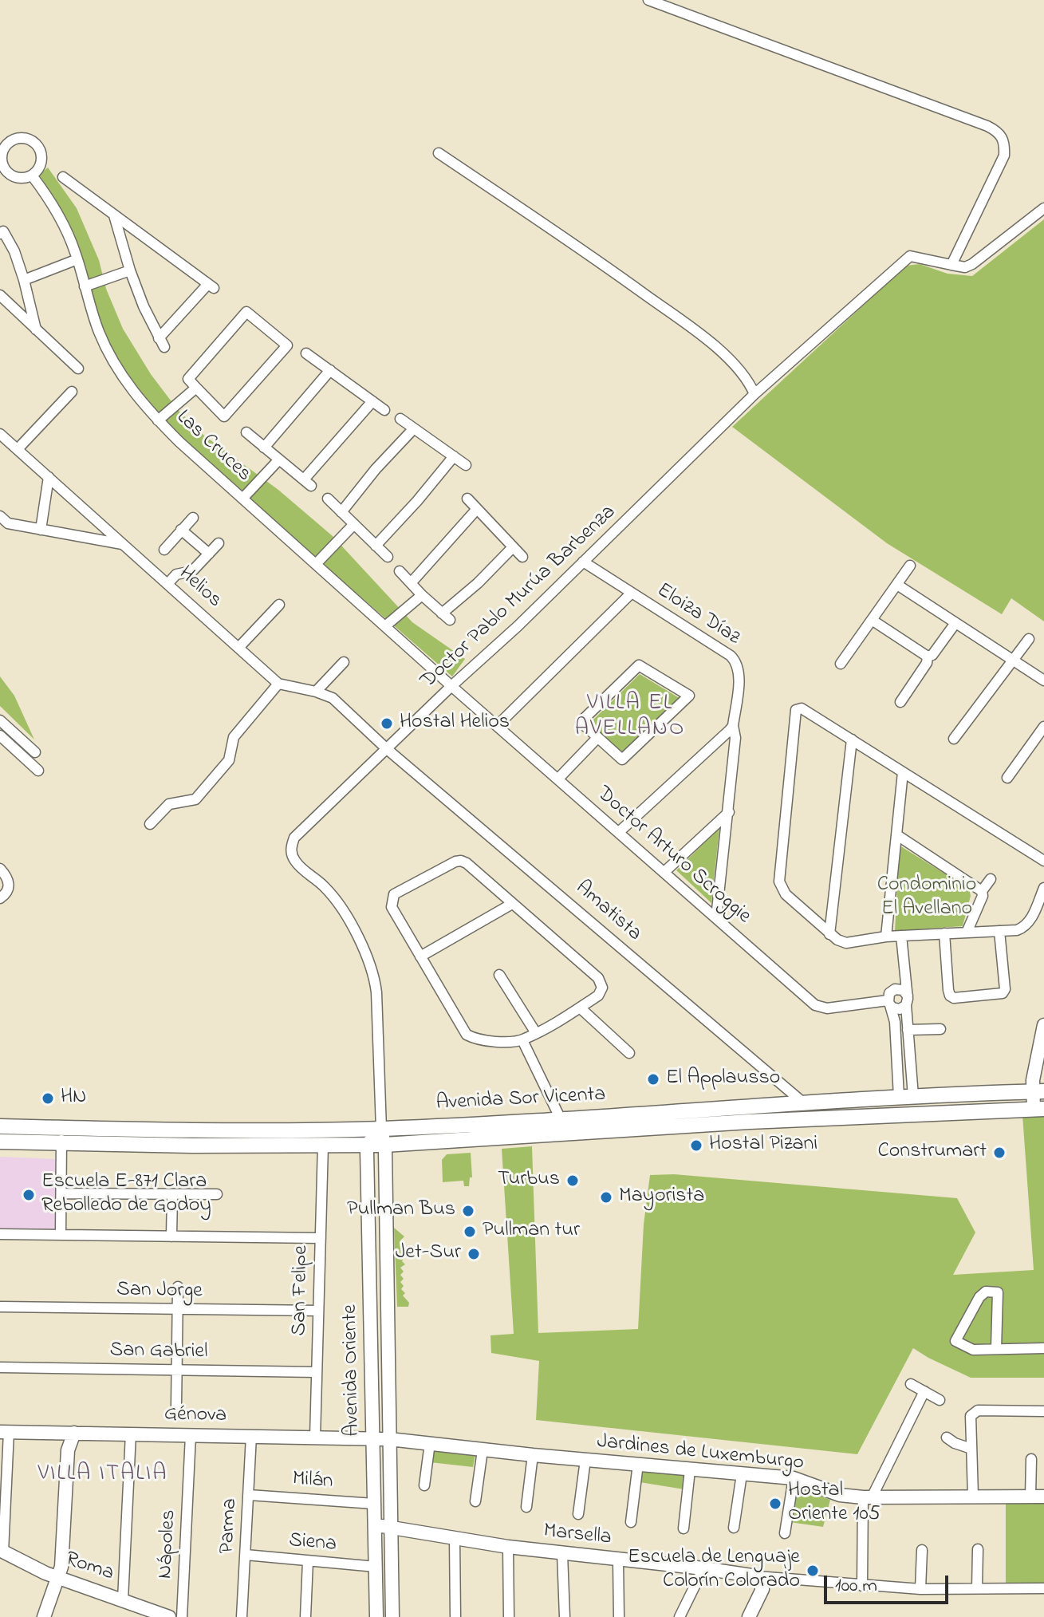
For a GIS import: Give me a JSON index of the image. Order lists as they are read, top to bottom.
{
  "streets": {
    "main road": ["Avenida Sor Vicenta"],
    "street": [
      "Las Cruces",
      "Helios",
      "Doctor Pablo Murúa Barbenza",
      "Eloiza Díaz",
      "Doctor Arturo Scroggie",
      "Amatista",
      "San Felipe",
      "San Jorge",
      "San Gabriel",
      "Avenida Oriente",
      "Génova",
      "Jardines de Luxemburgo",
      "Milán",
      "Parma",
      "Marsella",
      "Siena",
      "Nápoles",
      "Roma"
    ]
  },
  "crossings": [
    ["Las Cruces", "Doctor Pablo Murúa Barbenza"],
    ["Las Cruces", "Doctor Arturo Scroggie"],
    ["Helios", "Doctor Pablo Murúa Barbenza"],
    ["Helios", "Amatista"],
    ["Doctor Pablo Murúa Barbenza", "Eloiza Díaz"],
    ["Doctor Pablo Murúa Barbenza", "Doctor Arturo Scroggie"],
    ["Doctor Pablo Murúa Barbenza", "Amatista"],
    ["Doctor Pablo Murúa Barbenza", "Avenida Oriente"],
    ["Amatista", "Avenida Sor Vicenta"],
    ["Avenida Sor Vicenta", "San Felipe"],
    ["Avenida Sor Vicenta", "Avenida Oriente"],
    ["San Felipe", "San Jorge"],
    ["San Felipe", "San Gabriel"],
    ["San Felipe", "Génova"],
    ["Avenida Oriente", "Génova"],
    ["Avenida Oriente", "Jardines de Luxemburgo"],
    ["Avenida Oriente", "Milán"],
    ["Avenida Oriente", "Marsella"],
    ["Avenida Oriente", "Siena"],
    ["Génova", "Jardines de Luxemburgo"],
    ["Génova", "Parma"],
    ["Génova", "Nápoles"],
    ["Milán", "Parma"],
    ["Parma", "Siena"]
  ],
  "districts": ["VILLA EL AVELLANO", "VILLA ITALIA"],
  "parks": ["Condominio El Avellano"],
  "places": [
    "Hostal Helios",
    "El Applausso",
    "HN",
    "Hostal Pizani",
    "Construmart",
    "Turbus",
    "Escuela E-871 Clara Rebolledo de Godoy",
    "Mayorista",
    "Pullman Bus",
    "Pullman tur",
    "Jet-Sur",
    "Hostal Oriente 105",
    "Escuela de Lenguaje Colorín Colorado"
  ],
  "scale_bar": "100 m"
}
